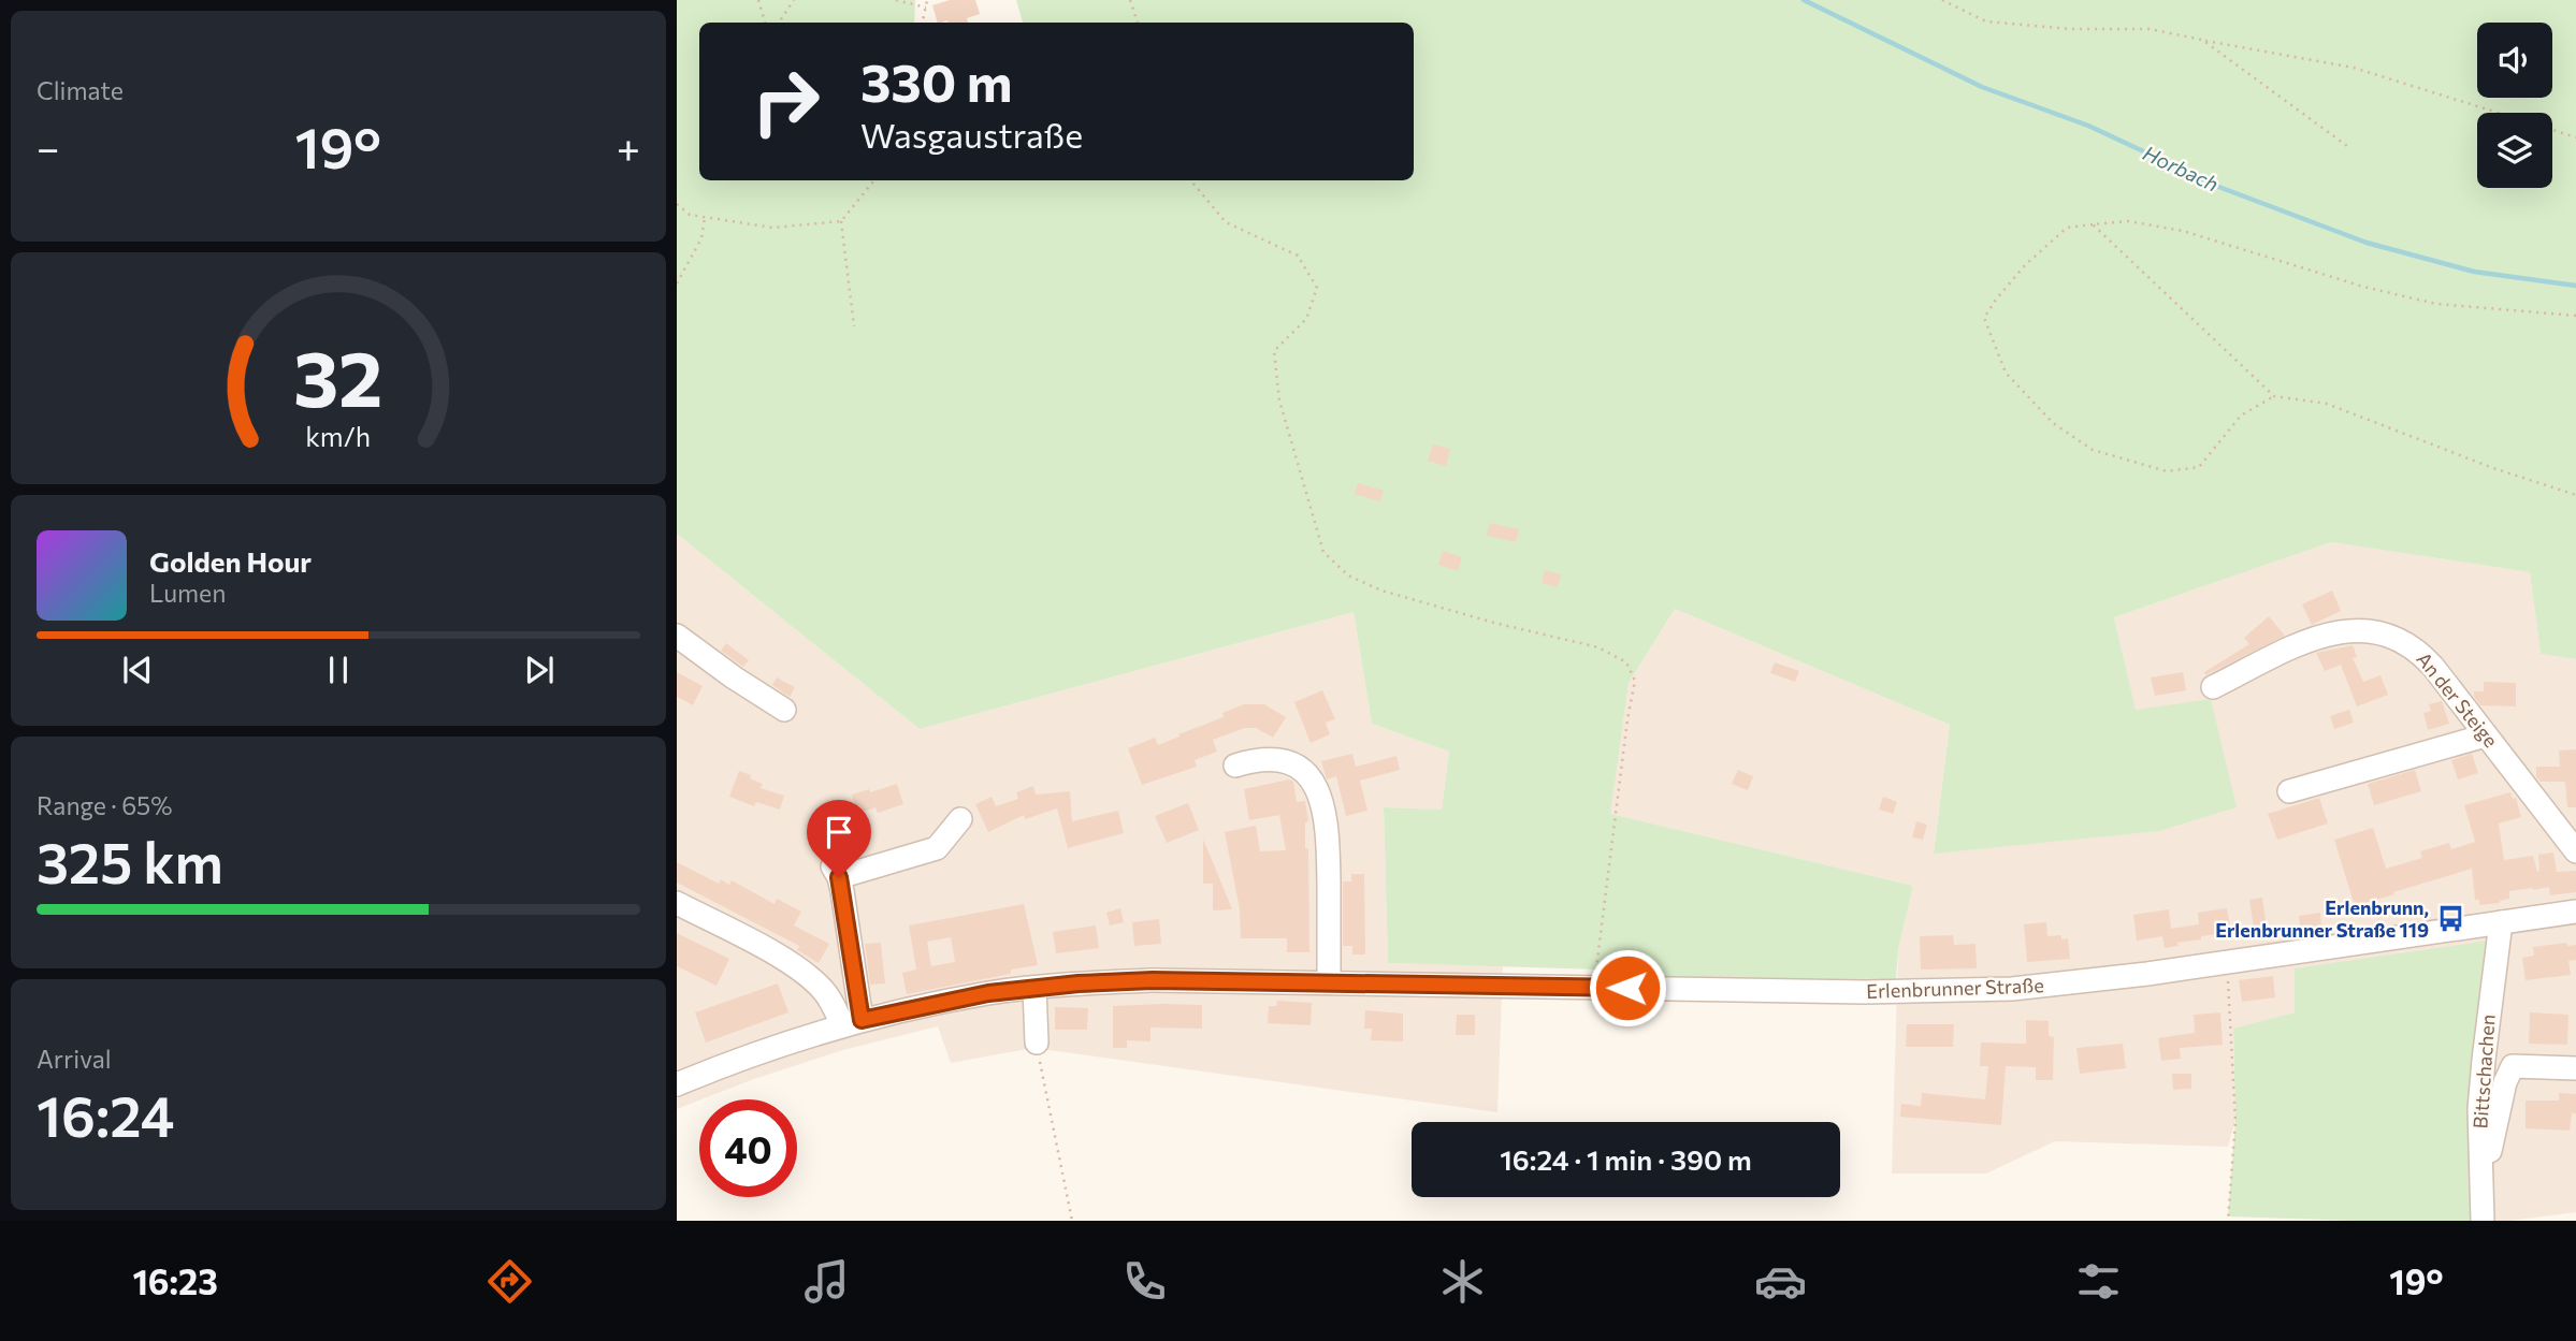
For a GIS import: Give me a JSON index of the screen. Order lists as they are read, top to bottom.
{
  "streets": {
    "street": ["An der Steige", "Erlenbrunner Straße", "Bittschachen"]
  },
  "crossings": [
    ["Erlenbrunner Straße", "Bittschachen"]
  ],
  "water": ["Horbach"],
  "places": {
    "bus stop": ["Erlenbrunn, Erlenbrunner Straße 119"]
  },
  "page": {
    "tile": [
      "Climate",
      ["Range · 65%", "325 km"],
      ["Arrival", "16:24"]
    ],
    "turn": ["330 m", "Wasgaustraße"],
    "heat": ["−", "19°", "+"],
    "song": ["Golden Hour", "Lumen"],
    "limit": "40",
    "trip": "16:24 · 1 min · 390 m",
    "tabs": ["16:23", "19°"],
    "gauge": ["32", "km/h"]
  }
}
